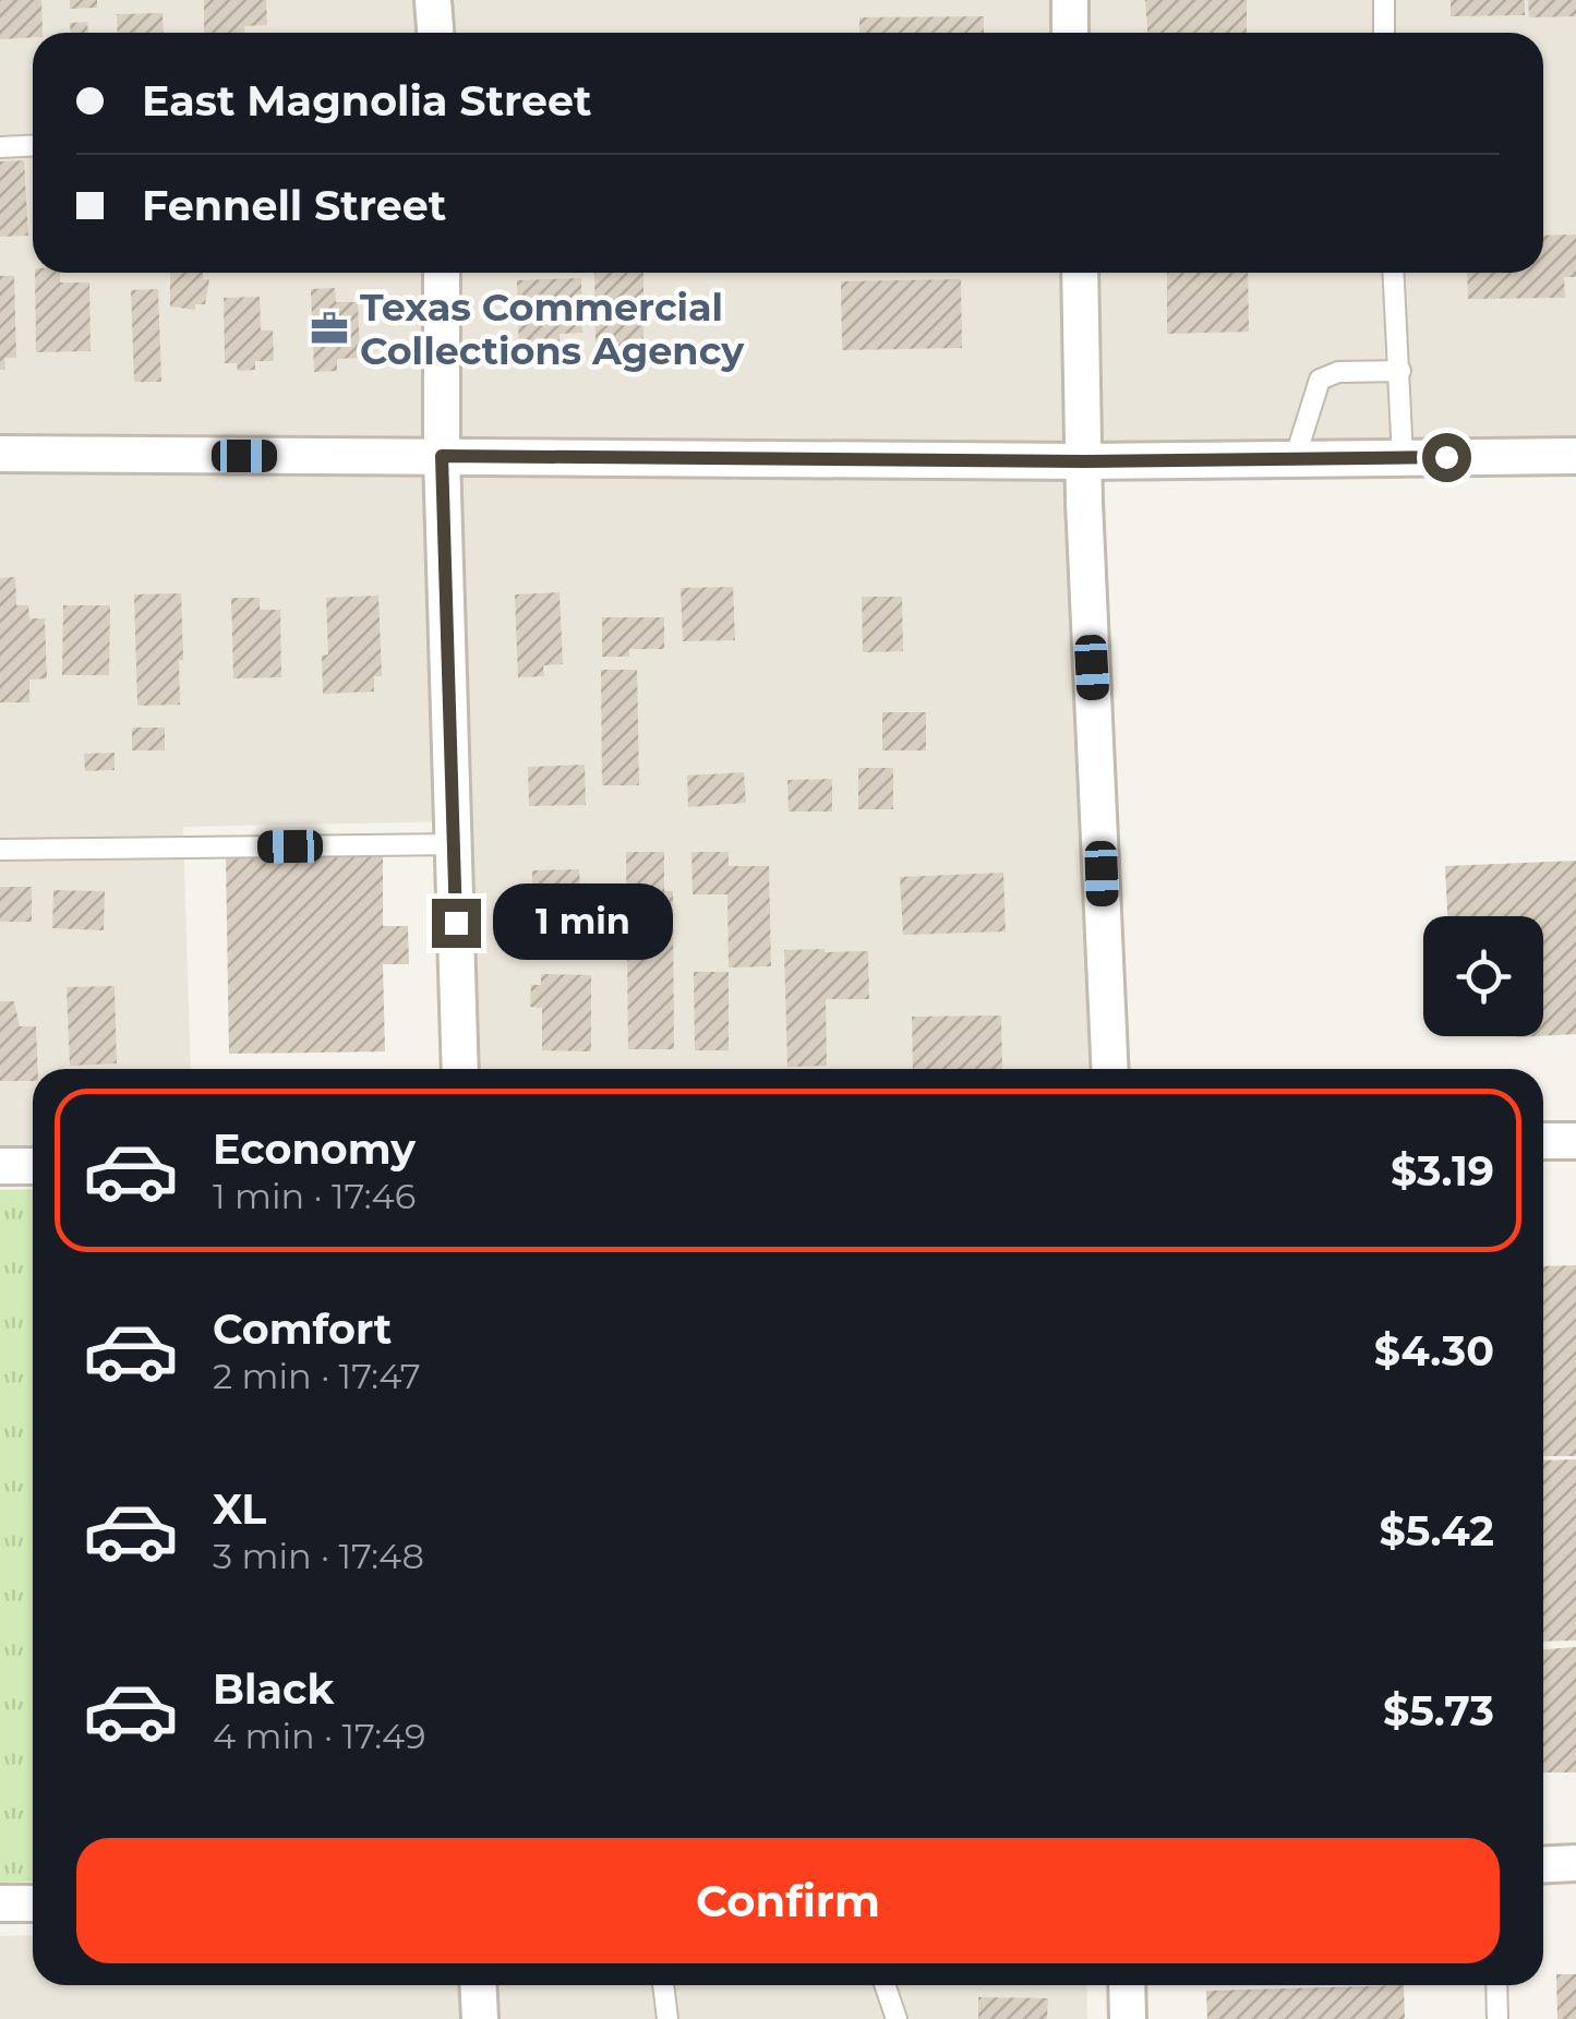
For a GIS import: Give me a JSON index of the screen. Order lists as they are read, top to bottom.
{
  "places": {
    "office": ["Texas Commercial Collections Agency"]
  },
  "page": {
    "banner": ["East Magnolia Street", "Fennell Street"],
    "bubble": "1 min",
    "list": [
      {
        "name": "Economy",
        "note": "1 min · 17:46",
        "value": "$3.19"
      },
      {
        "name": "Comfort",
        "note": "2 min · 17:47",
        "value": "$4.30"
      },
      {
        "name": "XL",
        "note": "3 min · 17:48",
        "value": "$5.42"
      },
      {
        "name": "Black",
        "note": "4 min · 17:49",
        "value": "$5.73"
      }
    ],
    "buttons": "Confirm"
  }
}
